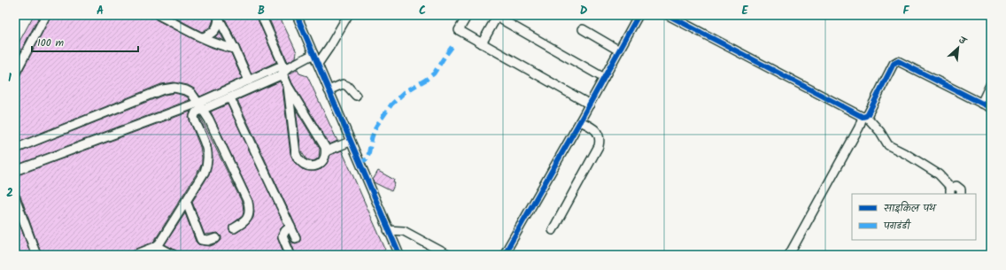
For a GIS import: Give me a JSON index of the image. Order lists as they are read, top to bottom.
{
  "legend": ["साइकिल पथ", "पगडंडी"],
  "scale_bar": "100 m",
  "north": "top right",
  "grid": {
    "columns": [
      "A",
      "B",
      "C",
      "D",
      "E",
      "F"
    ],
    "rows": ["1", "2"]
  }
}
